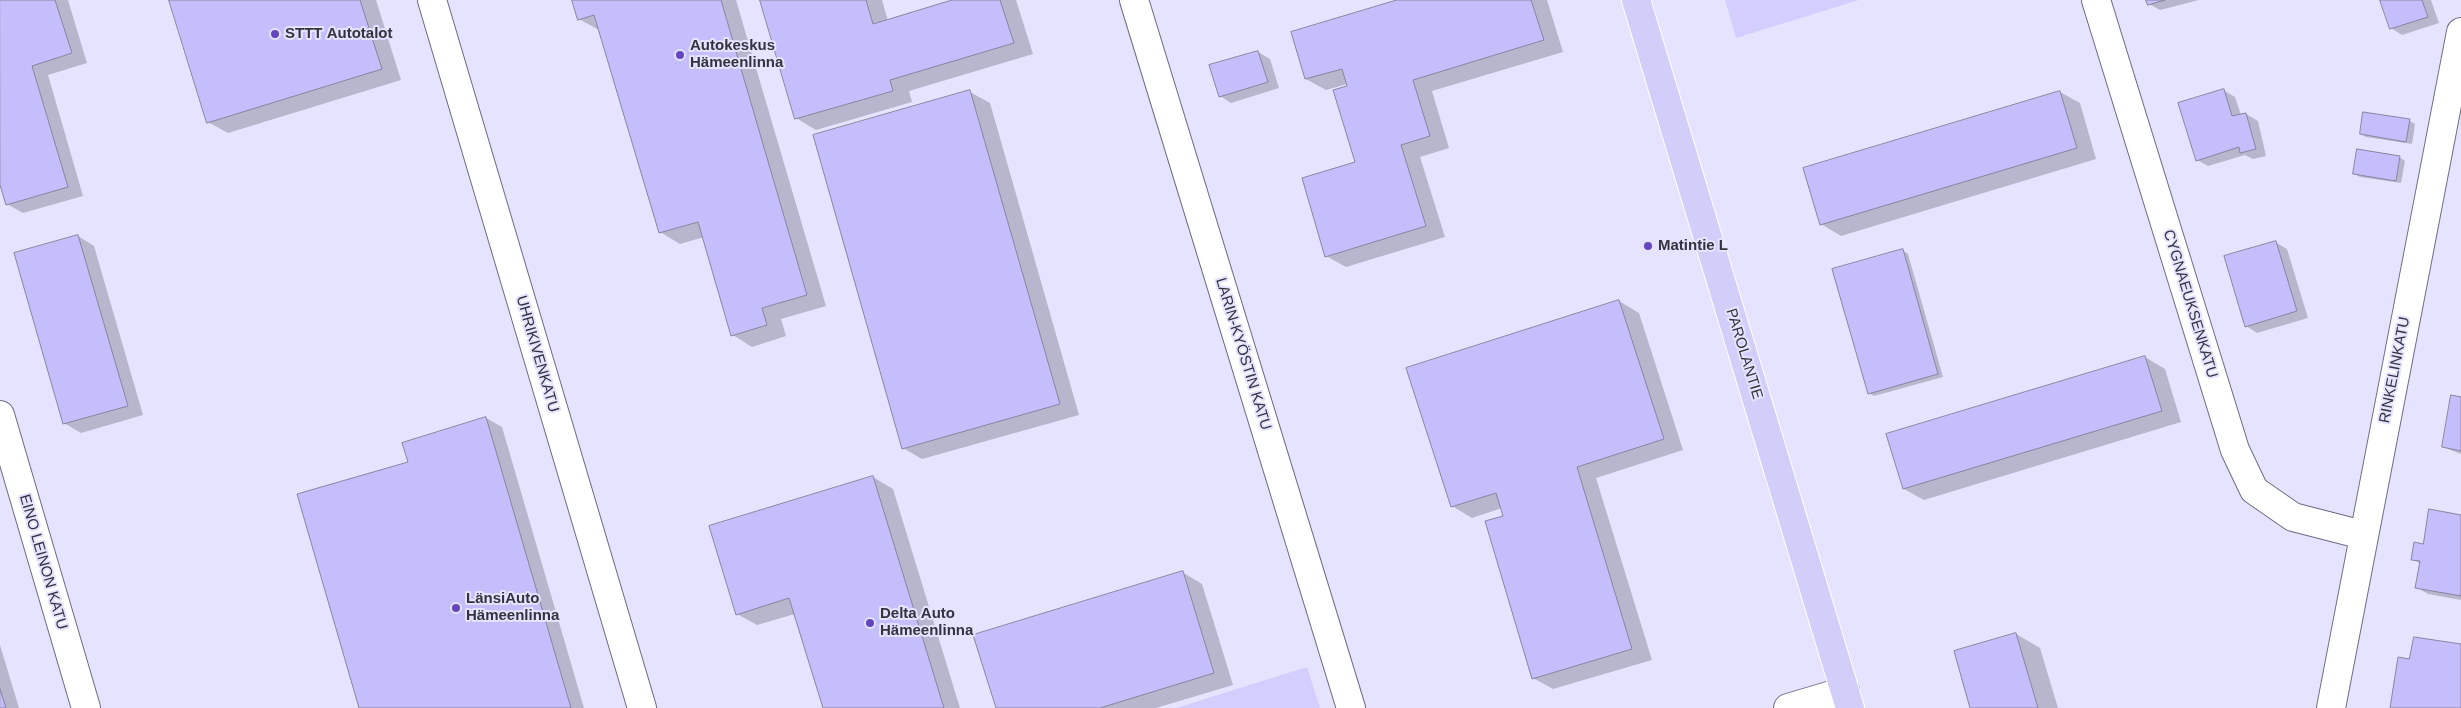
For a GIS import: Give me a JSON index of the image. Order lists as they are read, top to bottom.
{
  "streets": {
    "main road": ["PAROLANTIE"],
    "street": [
      "CYGNAEUKSENKATU",
      "UHRIKIVENKATU",
      "LARIN-KYÖSTIN KATU",
      "RINKELINKATU",
      "EINO LEINON KATU"
    ]
  },
  "crossings": [
    ["CYGNAEUKSENKATU", "RINKELINKATU"]
  ],
  "places": [
    "STTT Autotalot",
    "Autokeskus Hämeenlinna",
    "Matintie L",
    "LänsiAuto Hämeenlinna",
    "Delta Auto Hämeenlinna"
  ]
}
